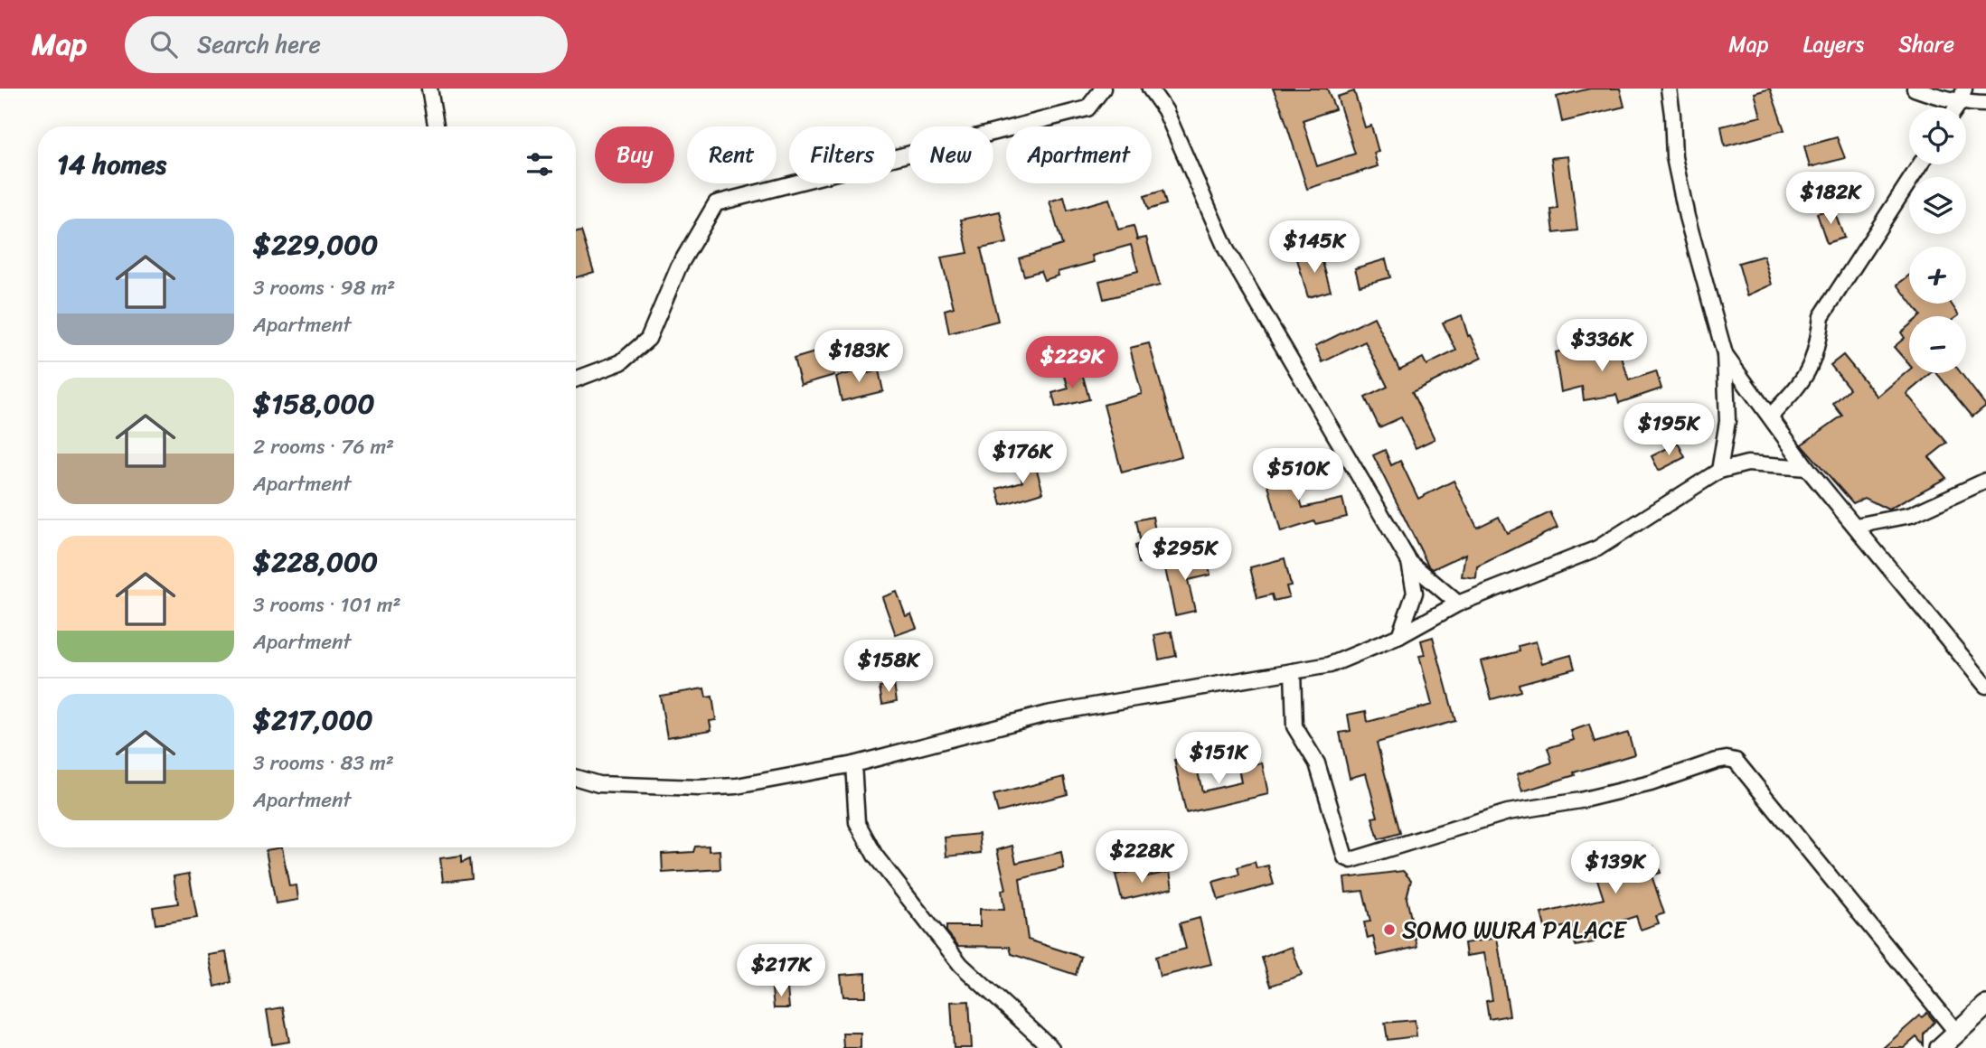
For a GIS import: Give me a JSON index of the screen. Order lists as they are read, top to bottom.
{
  "places": ["SOMO WURA PALACE"],
  "page": {
    "header": "Map",
    "search": "Search here",
    "nav": ["Map", "Layers", "Share"],
    "map_buttons": ["+", "−"],
    "chip": [
      "Buy",
      "Rent",
      "Filters",
      "New",
      "Apartment"
    ],
    "heading": "14 homes",
    "price": [
      "$182K",
      "$145K",
      "$336K",
      "$183K",
      "$229K",
      "$195K",
      "$176K",
      "$510K",
      "$295K",
      "$158K",
      "$151K",
      "$228K",
      "$139K",
      "$217K"
    ],
    "list": [
      {
        "name": "$229,000",
        "note": "3 rooms · 98 m² · Apartment"
      },
      {
        "name": "$158,000",
        "note": "2 rooms · 76 m² · Apartment"
      },
      {
        "name": "$228,000",
        "note": "3 rooms · 101 m² · Apartment"
      },
      {
        "name": "$217,000",
        "note": "3 rooms · 83 m² · Apartment"
      }
    ]
  }
}
